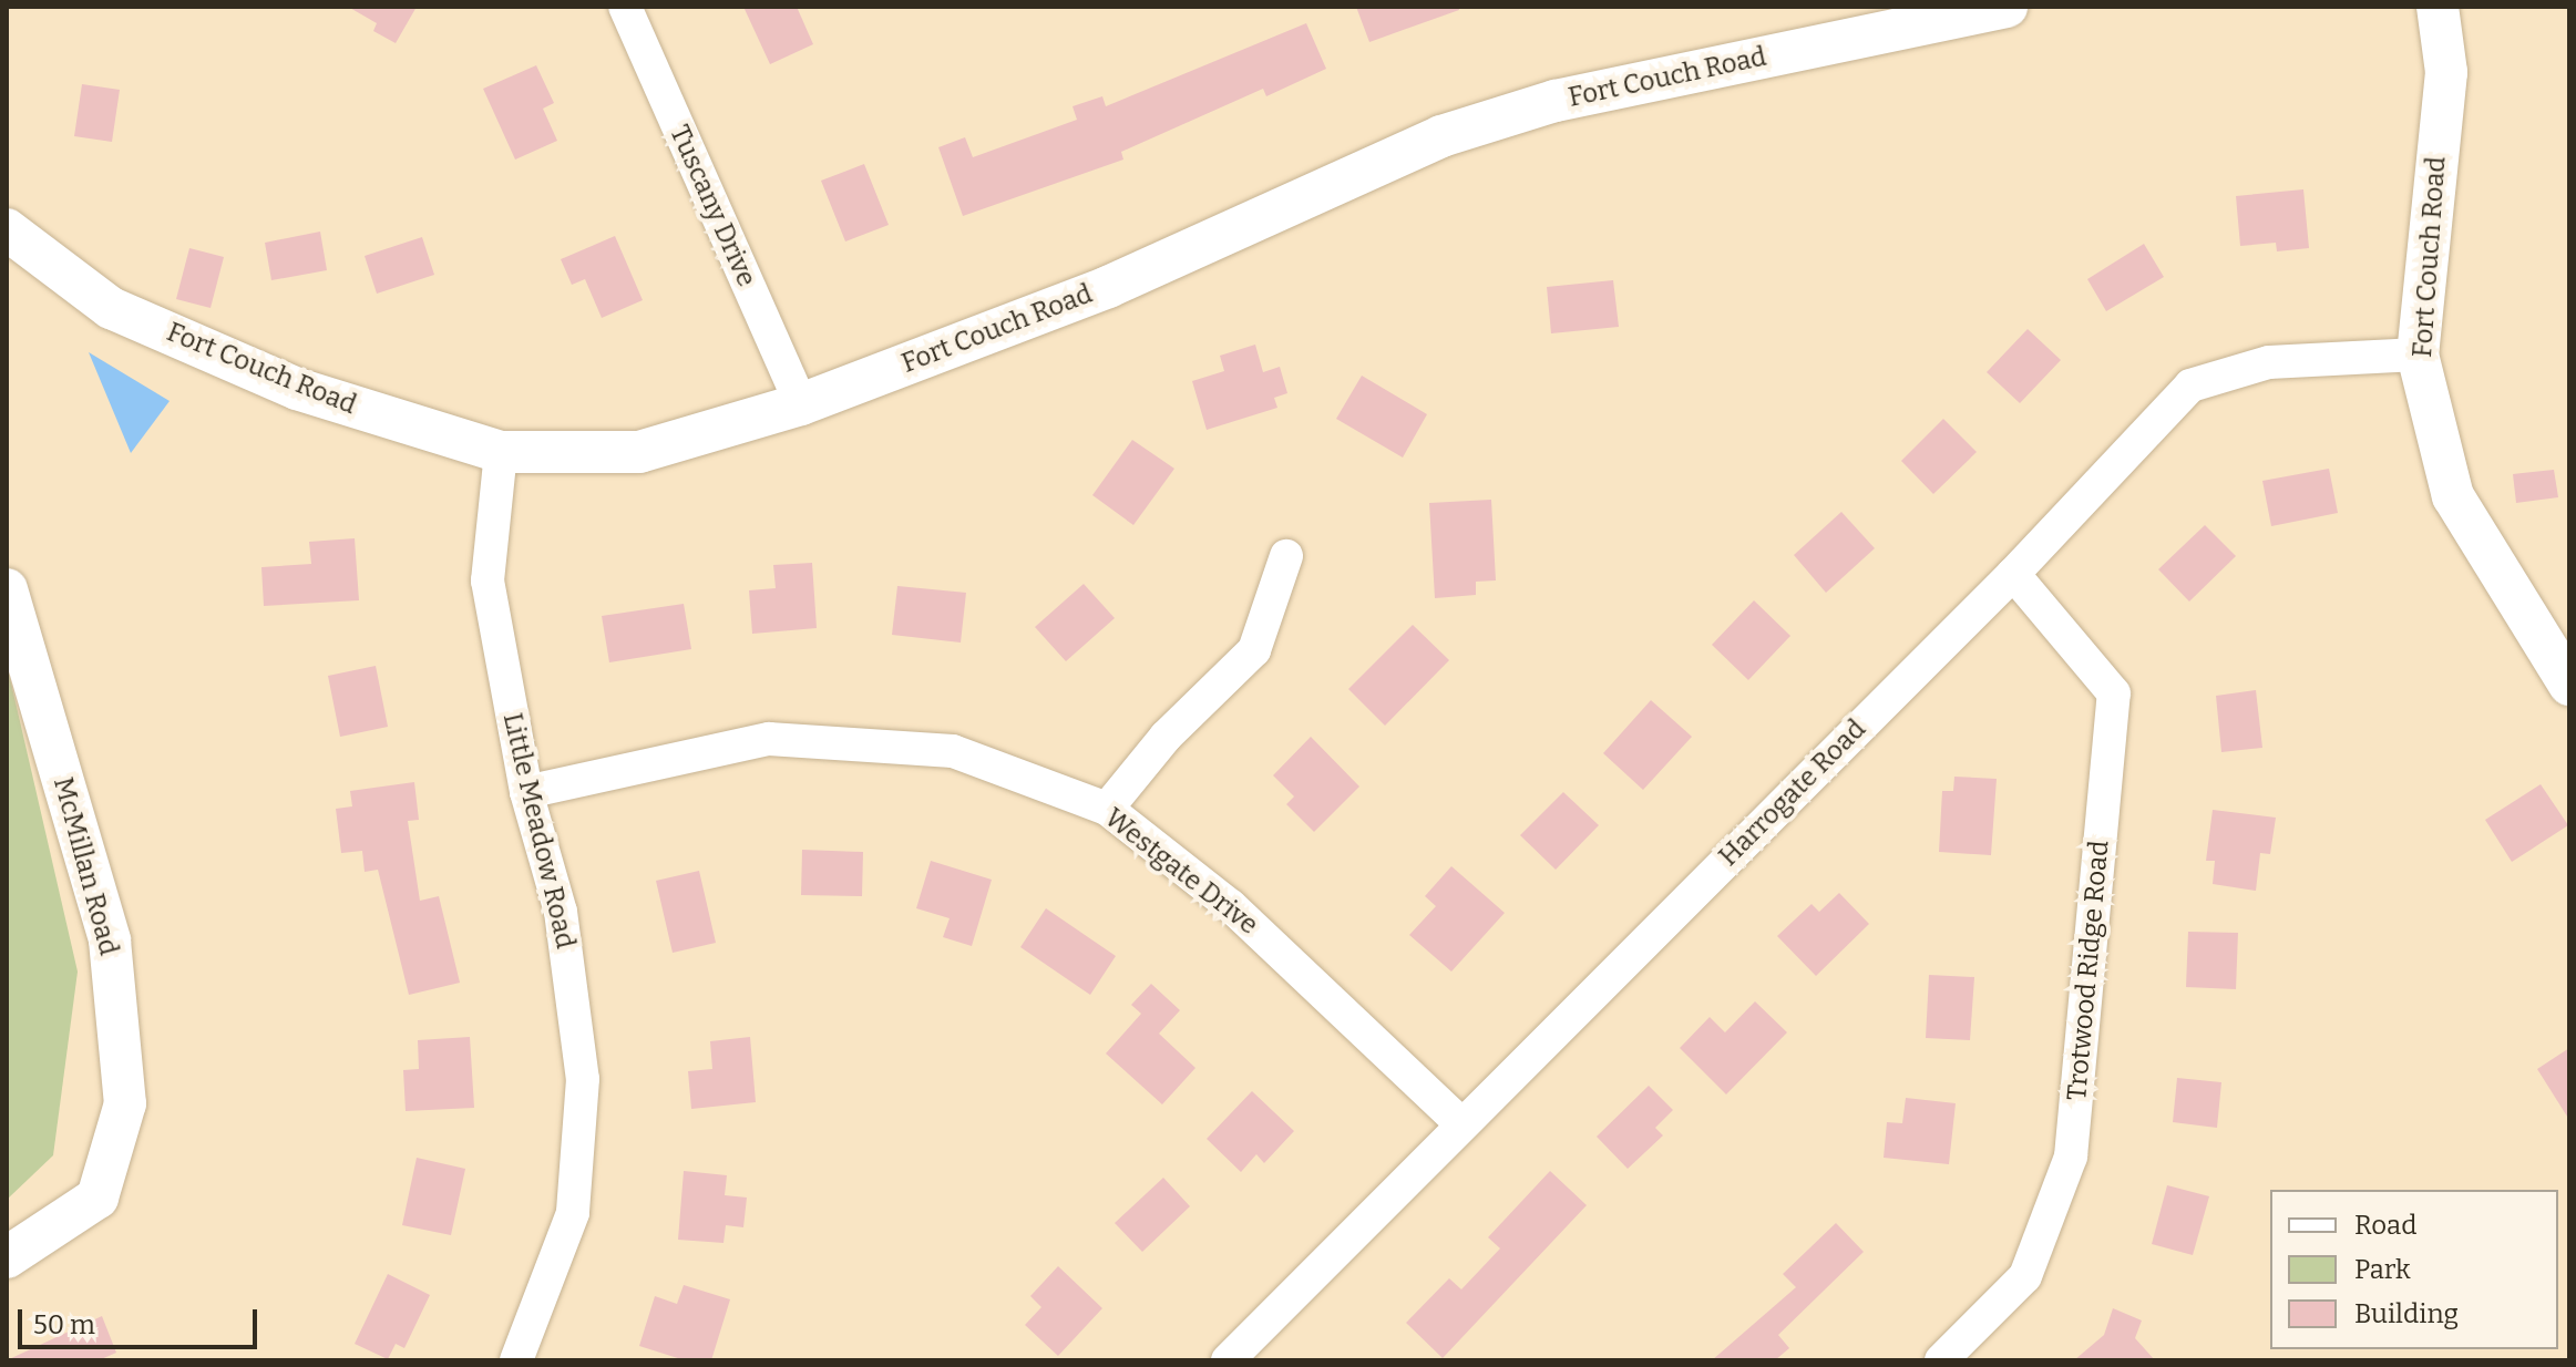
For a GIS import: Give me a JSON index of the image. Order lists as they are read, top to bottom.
{
  "streets": {
    "street": [
      "Fort Couch Road",
      "Tuscany Drive",
      "Harrogate Road",
      "Little Meadow Road",
      "McMillan Road",
      "Westgate Drive",
      "Trotwood Ridge Road"
    ]
  },
  "crossings": [
    ["Fort Couch Road", "Tuscany Drive"],
    ["Fort Couch Road", "Harrogate Road"],
    ["Fort Couch Road", "Little Meadow Road"],
    ["Harrogate Road", "Westgate Drive"],
    ["Harrogate Road", "Trotwood Ridge Road"],
    ["Little Meadow Road", "Westgate Drive"]
  ],
  "legend": ["Road", "Park", "Building"],
  "scale_bar": "50 m"
}
